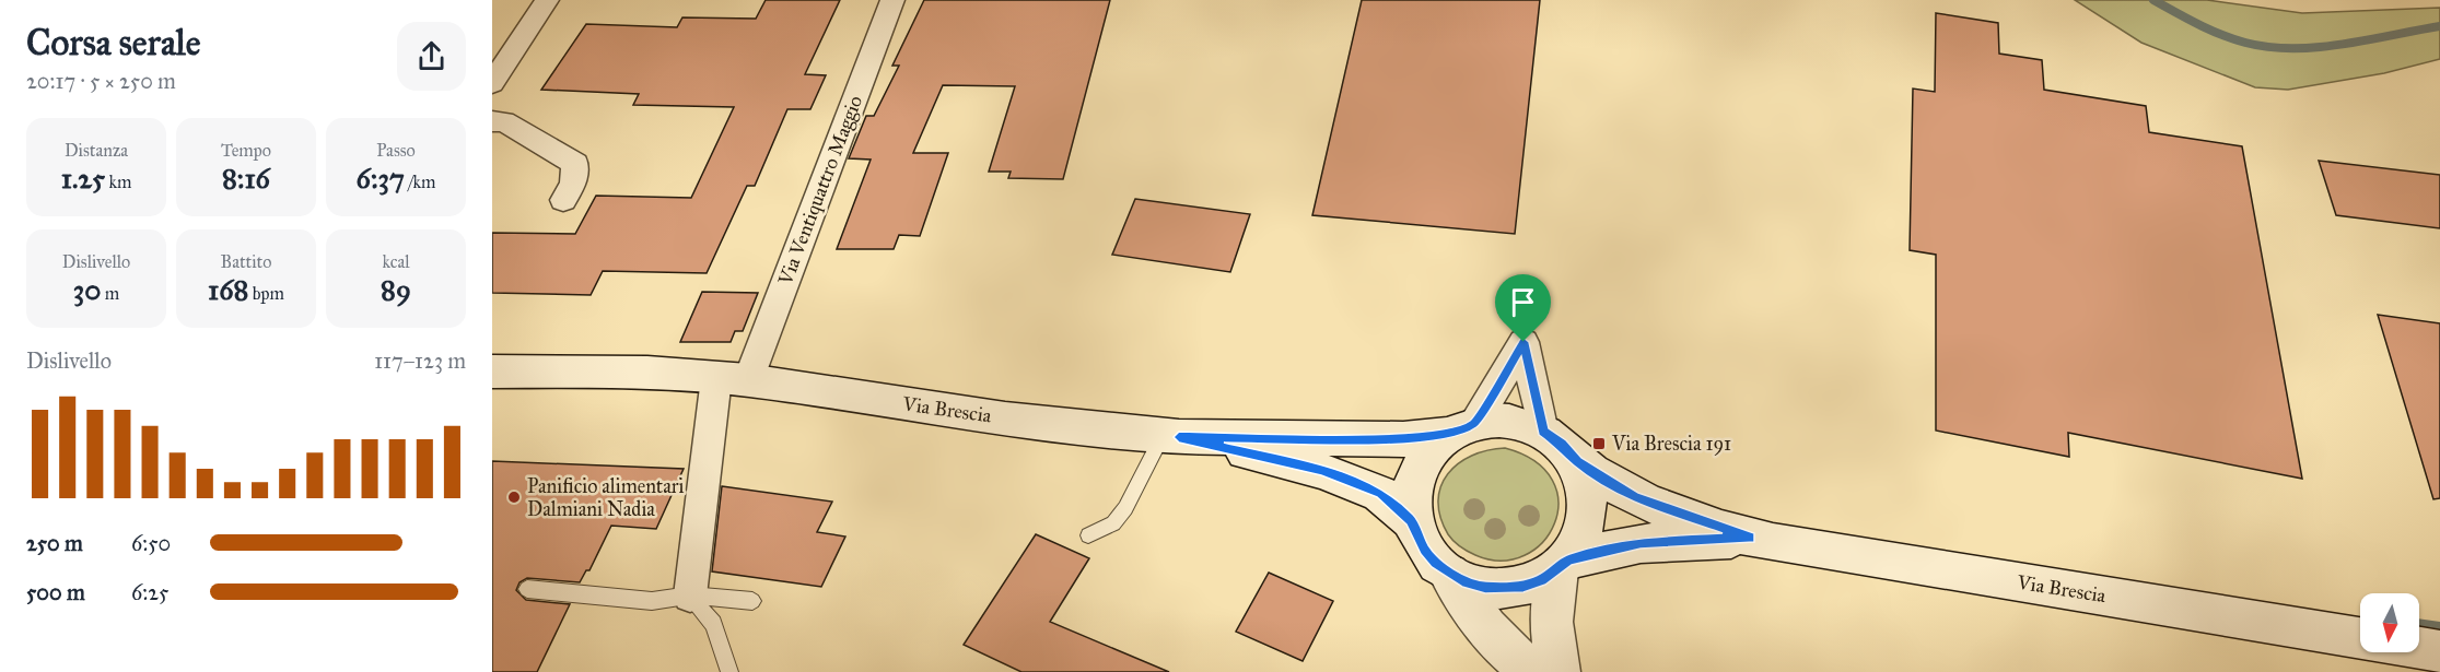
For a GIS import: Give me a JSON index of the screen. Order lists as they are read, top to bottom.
{
  "streets": {
    "main road": ["Via Brescia"],
    "street": ["Via Ventiquattro Maggio"]
  },
  "crossings": [
    ["Via Ventiquattro Maggio", "Via Brescia"]
  ],
  "places": {
    "transit": ["Via Brescia 191"],
    "other": ["Panificio alimentari Dalmiani Nadia"]
  },
  "north": "bottom",
  "page": {
    "heading": ["Corsa serale", "20:17 · 5 × 250 m"],
    "stats": [
      ["Distanza", "1.25 km"],
      ["Tempo", "8:16"],
      ["Passo", "6:37 /km"],
      ["Dislivello", "30 m"],
      ["Battito", "168 bpm"],
      ["kcal", "89"]
    ],
    "chart": ["Dislivello", "117–123 m"],
    "list": [
      {
        "name": "250 m",
        "note": "6:50"
      },
      {
        "name": "500 m",
        "note": "6:25"
      }
    ]
  }
}
